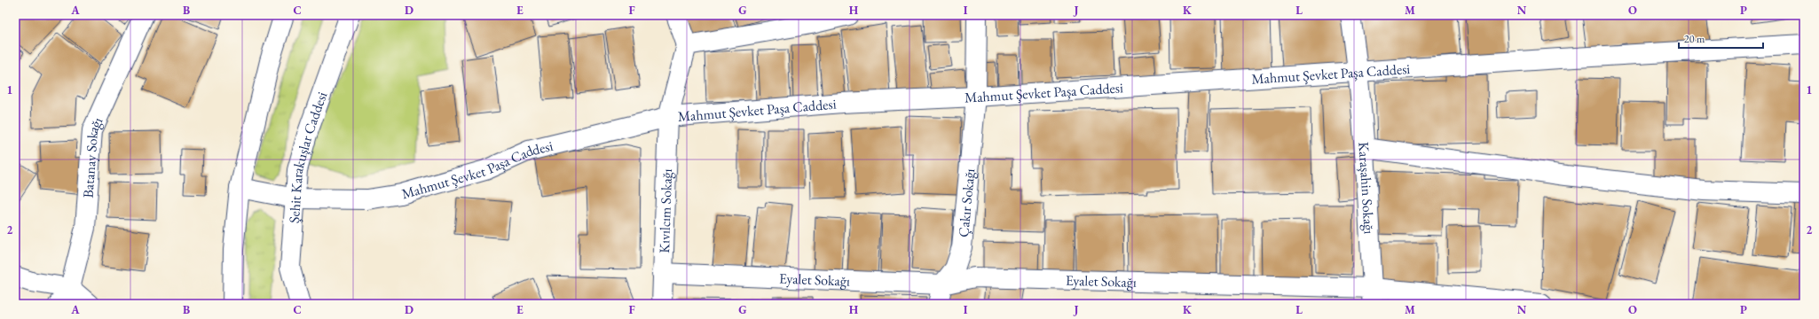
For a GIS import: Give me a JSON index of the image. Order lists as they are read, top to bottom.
{
  "streets": {
    "street": [
      "Mahmut Şevket Paşa Caddesi",
      "Batanay Sokağı",
      "Şehit Karakuşlar Caddesi",
      "Karaşahin Sokağı",
      "Çakır Sokağı",
      "Kıvılcım Sokağı",
      "Eyalet Sokağı"
    ]
  },
  "crossings": [
    ["Mahmut Şevket Paşa Caddesi", "Şehit Karakuşlar Caddesi"],
    ["Mahmut Şevket Paşa Caddesi", "Karaşahin Sokağı"],
    ["Mahmut Şevket Paşa Caddesi", "Çakır Sokağı"],
    ["Mahmut Şevket Paşa Caddesi", "Kıvılcım Sokağı"],
    ["Karaşahin Sokağı", "Eyalet Sokağı"],
    ["Çakır Sokağı", "Eyalet Sokağı"],
    ["Kıvılcım Sokağı", "Eyalet Sokağı"]
  ],
  "scale_bar": "20 m",
  "grid": {
    "columns": [
      "A",
      "B",
      "C",
      "D",
      "E",
      "F",
      "G",
      "H",
      "I",
      "J",
      "K",
      "L",
      "M",
      "N",
      "O",
      "P"
    ],
    "rows": ["1", "2"]
  }
}
